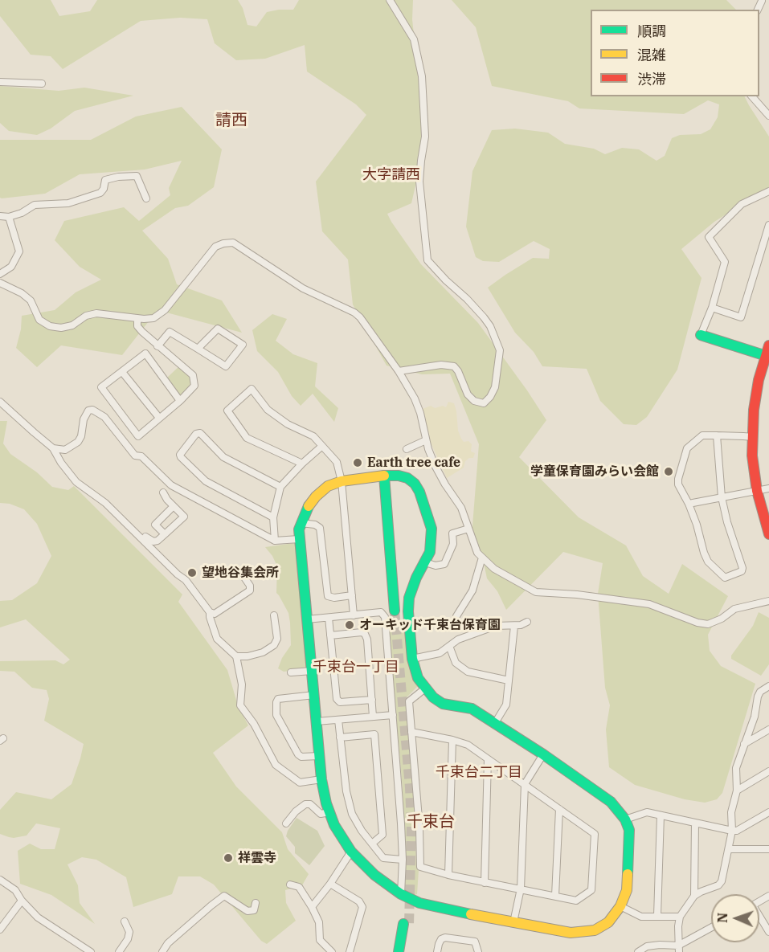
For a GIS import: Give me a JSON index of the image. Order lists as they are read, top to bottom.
{
  "districts": [
    "請西",
    "大字請西",
    "千束台一丁目",
    "千束台二丁目",
    "千束台"
  ],
  "places": [
    "Earth tree cafe",
    "学童保育園みらい会館",
    "望地谷集会所",
    "オーキッド千束台保育園",
    "祥雲寺"
  ],
  "legend": ["順調", "混雑", "渋滞"],
  "north": "left"
}
